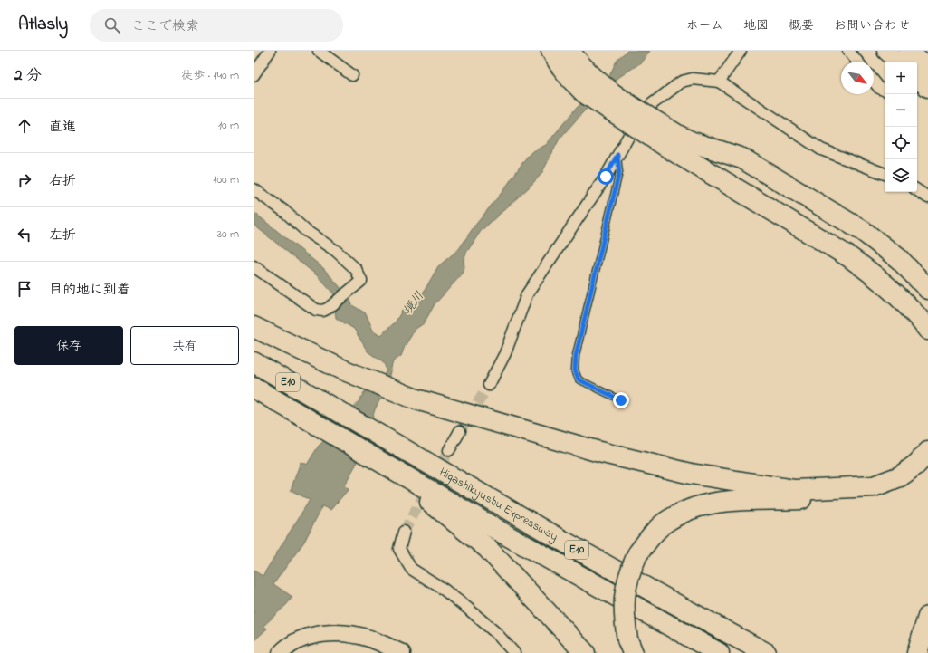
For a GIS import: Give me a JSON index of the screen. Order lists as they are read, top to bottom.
{
  "streets": {
    "highway": ["E10", "Higashikyushu Expressway"]
  },
  "water": ["境川"],
  "north": "bottom right",
  "page": {
    "header": "Atlasly",
    "search": "ここで検索",
    "nav": [
      "ホーム",
      "地図",
      "概要",
      "お問い合わせ"
    ],
    "heading": ["2 分", "徒歩 · 140 m"],
    "map_buttons": ["+", "−"],
    "list": [
      ["直進", "10 m"],
      ["右折", "100 m"],
      ["左折", "30 m"],
      "目的地に到着"
    ],
    "buttons": ["保存", "共有"]
  }
}
